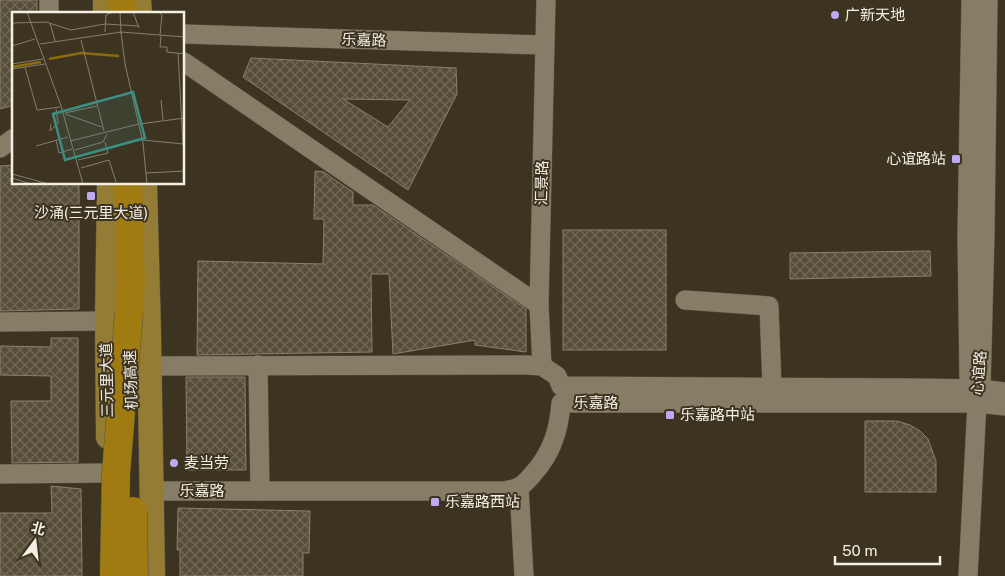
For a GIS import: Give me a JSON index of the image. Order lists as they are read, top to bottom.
{
  "streets": {
    "highway": ["机场高速"],
    "main road": ["三元里大道"],
    "street": ["乐嘉路", "汇景路", "心谊路"]
  },
  "crossings": [
    ["乐嘉路", "汇景路"],
    ["乐嘉路", "心谊路"],
    ["乐嘉路", "三元里大道"],
    ["三元里大道", "机场高速"]
  ],
  "places": {
    "other": ["广新天地", "麦当劳"],
    "transit": [
      "心谊路站",
      "沙涌(三元里大道)",
      "乐嘉路中站",
      "乐嘉路西站"
    ]
  },
  "scale_bar": "50 m",
  "north": "top"
}
